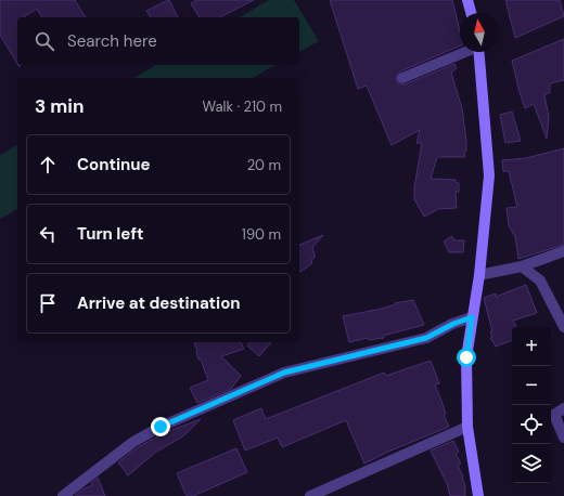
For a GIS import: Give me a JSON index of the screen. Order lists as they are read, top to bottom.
{
  "north": "top",
  "page": {
    "search": "Search here",
    "heading": ["3 min", "Walk · 210 m"],
    "list": [
      ["Continue", "20 m"],
      ["Turn left", "190 m"],
      "Arrive at destination"
    ],
    "map_buttons": ["+", "−"]
  }
}
